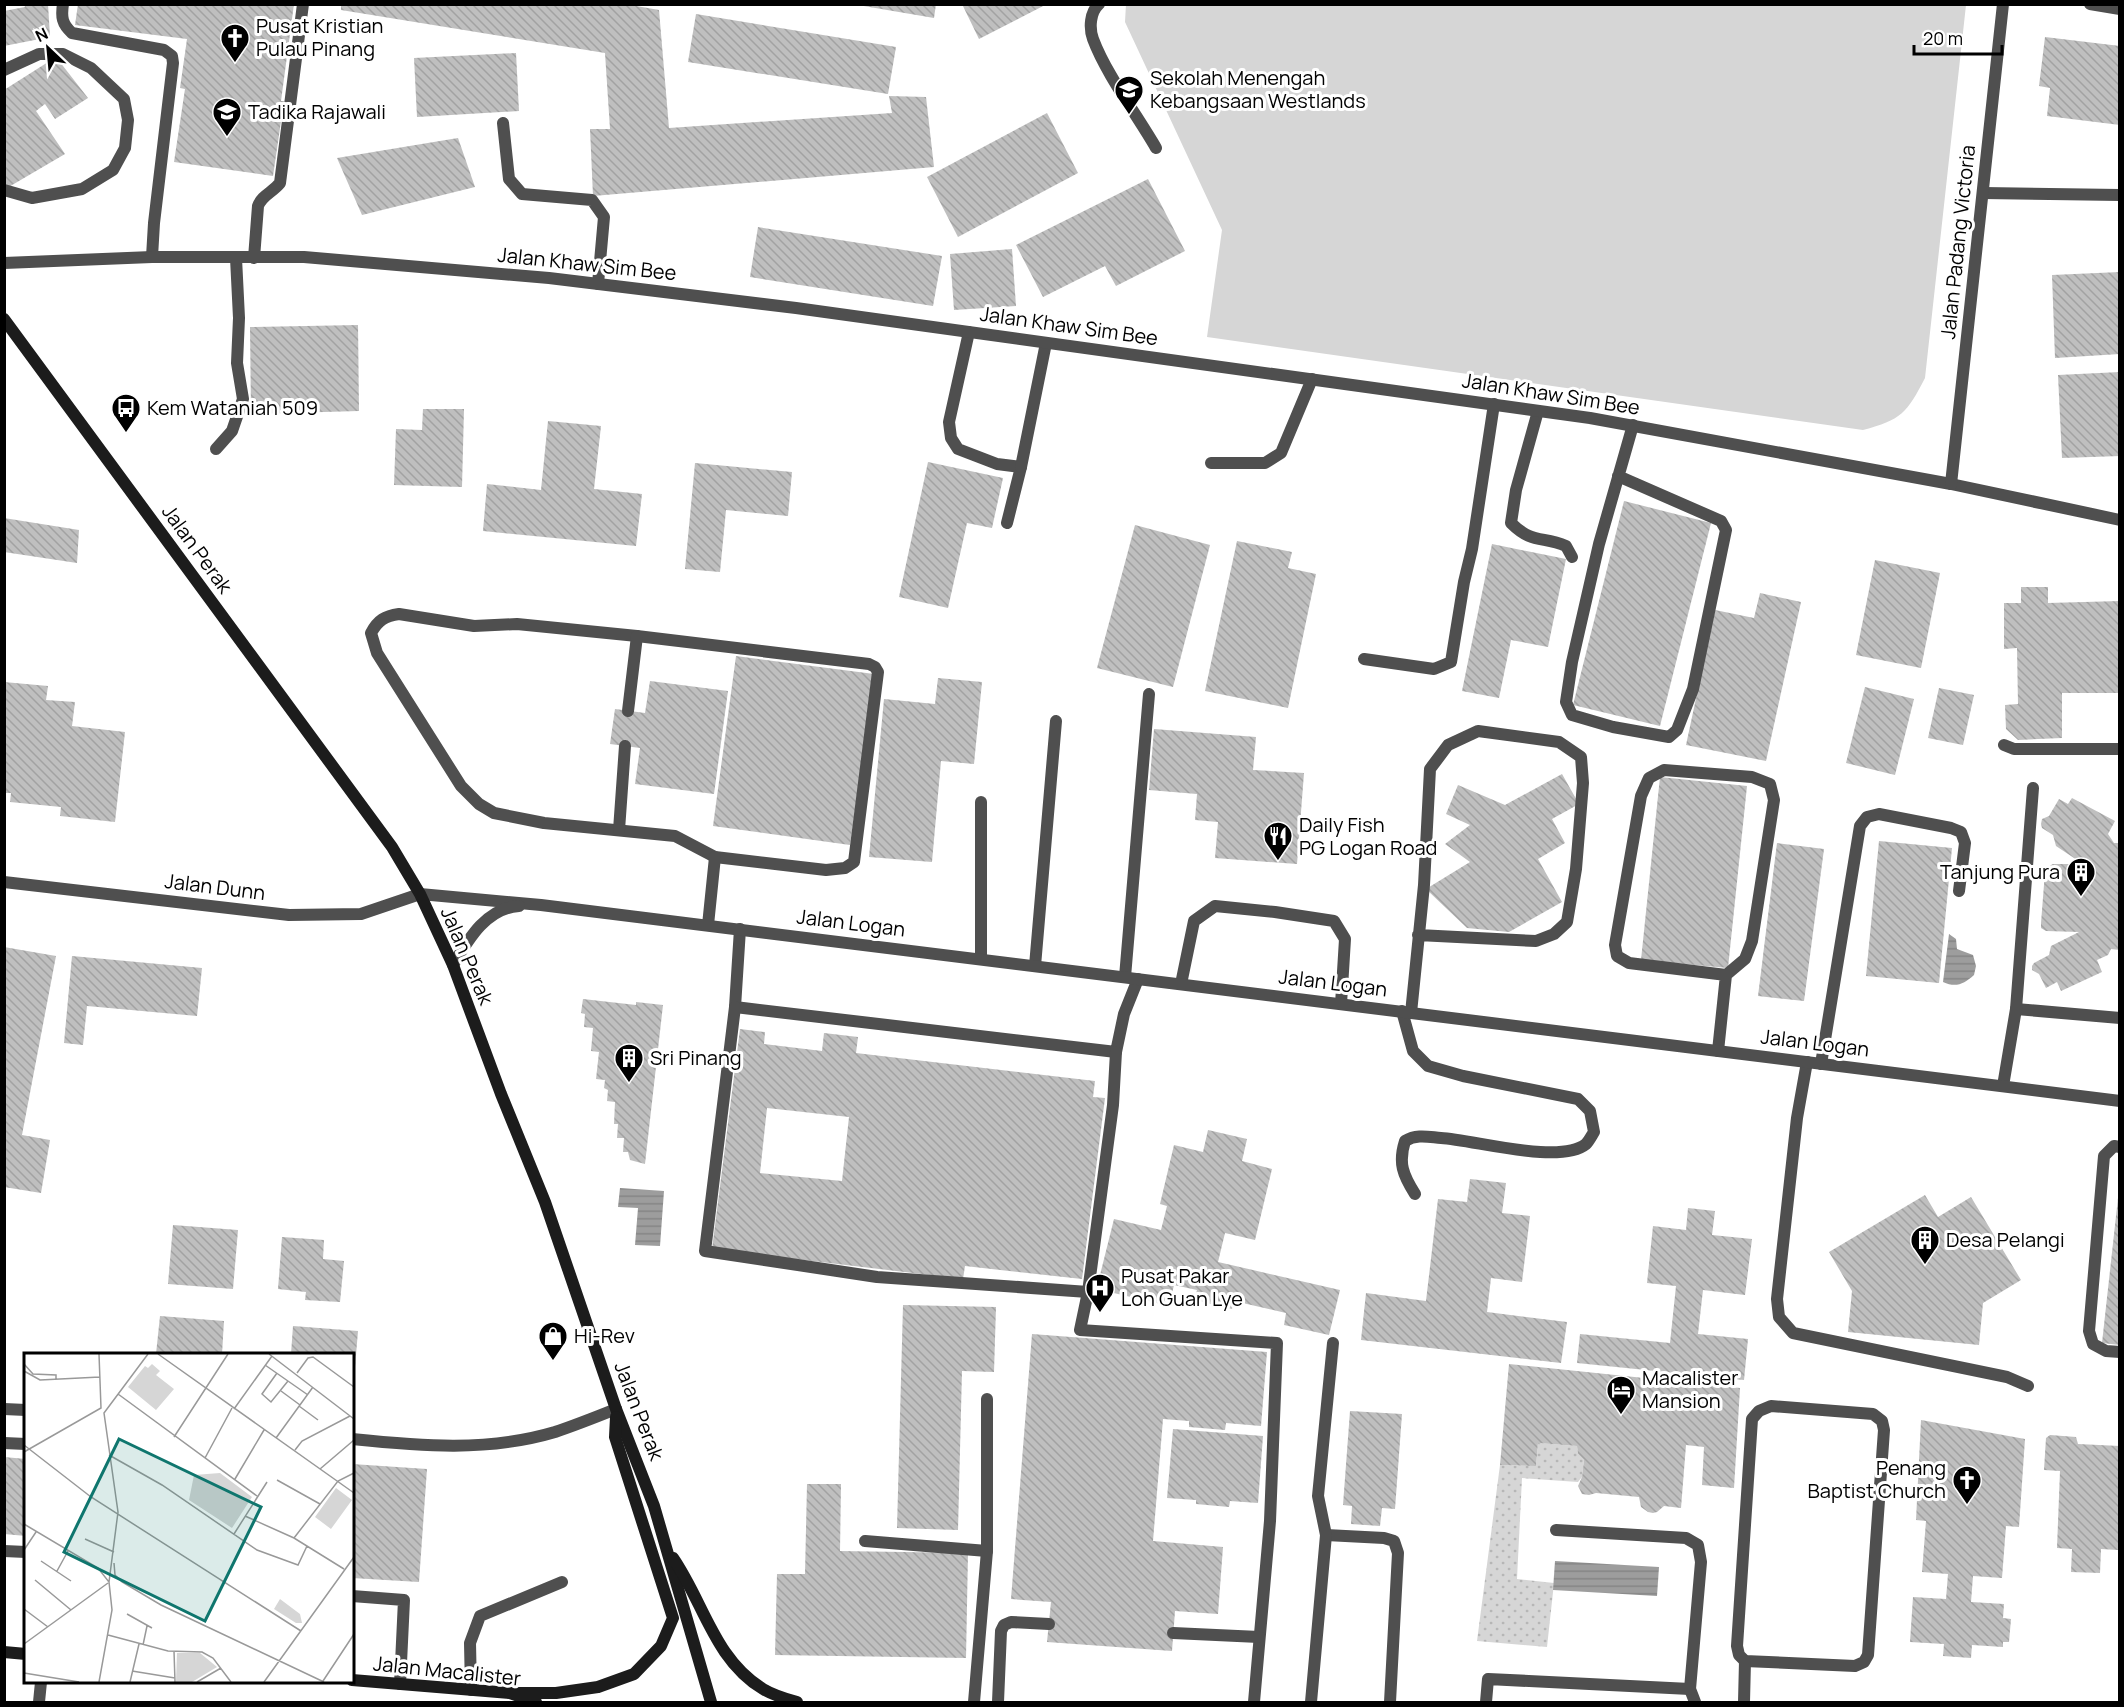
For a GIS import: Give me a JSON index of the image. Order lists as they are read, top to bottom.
{
  "streets": {
    "main road": ["Jalan Perak", "Jalan Macalister"],
    "street": [
      "Jalan Padang Victoria",
      "Jalan Khaw Sim Bee",
      "Jalan Dunn",
      "Jalan Logan"
    ]
  },
  "crossings": [
    ["Jalan Padang Victoria", "Jalan Khaw Sim Bee"],
    ["Jalan Perak", "Jalan Dunn"],
    ["Jalan Perak", "Jalan Logan"],
    ["Jalan Dunn", "Jalan Logan"]
  ],
  "places": {
    "church": ["Pusat Kristian Pulau Pinang", "Penang Baptist Church"],
    "school or university": ["Sekolah Menengah Kebangsaan Westlands", "Tadika Rajawali"],
    "bus stop": ["Kem Wataniah 509"],
    "restaurant": ["Daily Fish PG Logan Road"],
    "building": ["Tanjung Pura", "Sri Pinang", "Desa Pelangi"],
    "hospital": ["Pusat Pakar Loh Guan Lye"],
    "shop": ["Hi-Rev"],
    "hotel": ["Macalister Mansion"]
  },
  "scale_bar": "20 m",
  "north": "top left"
}
